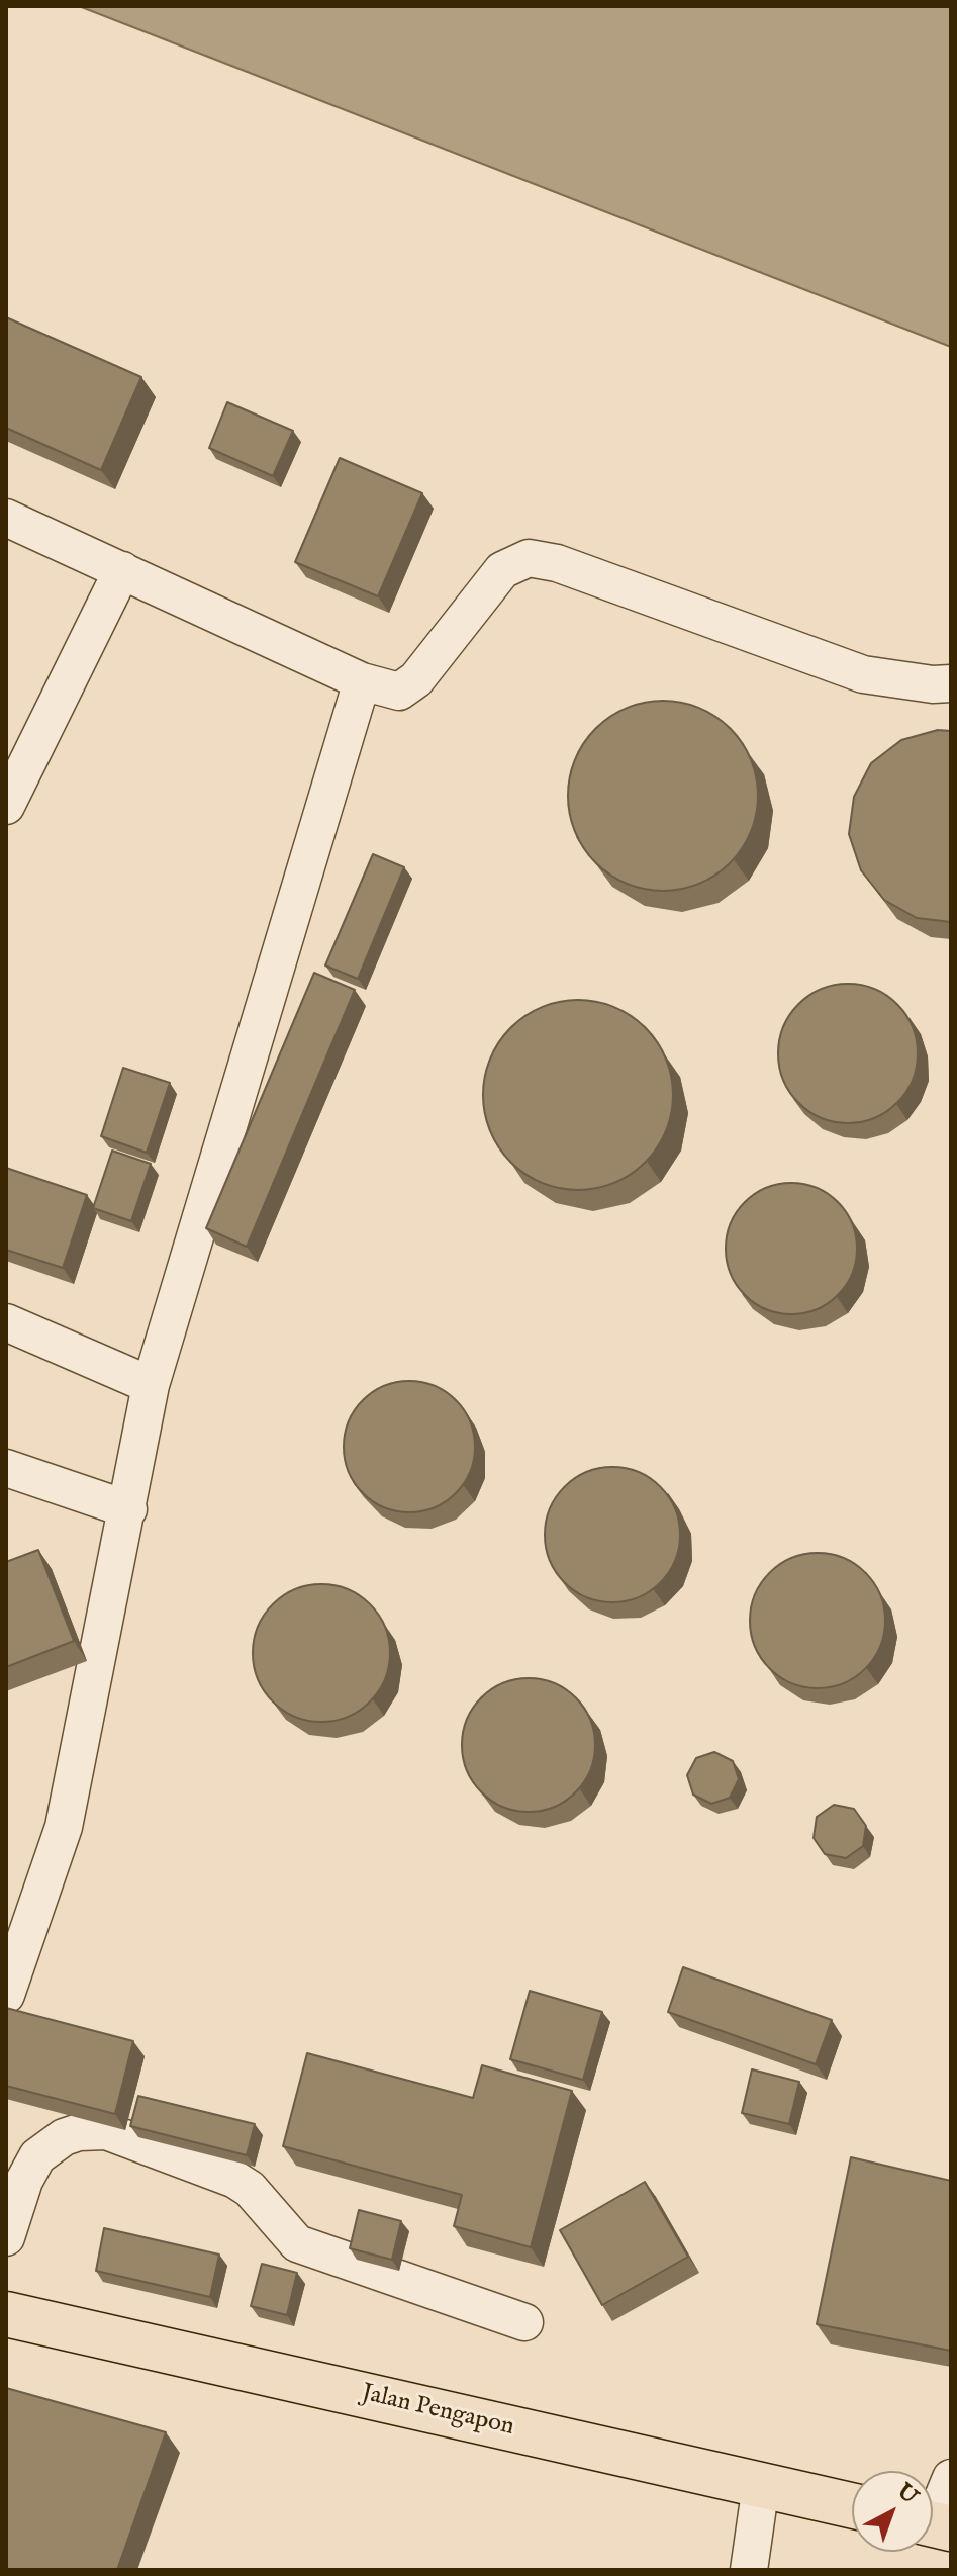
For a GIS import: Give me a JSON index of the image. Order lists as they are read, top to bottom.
{
  "streets": {
    "highway": ["Jalan Pengapon"]
  },
  "north": "top right"
}
